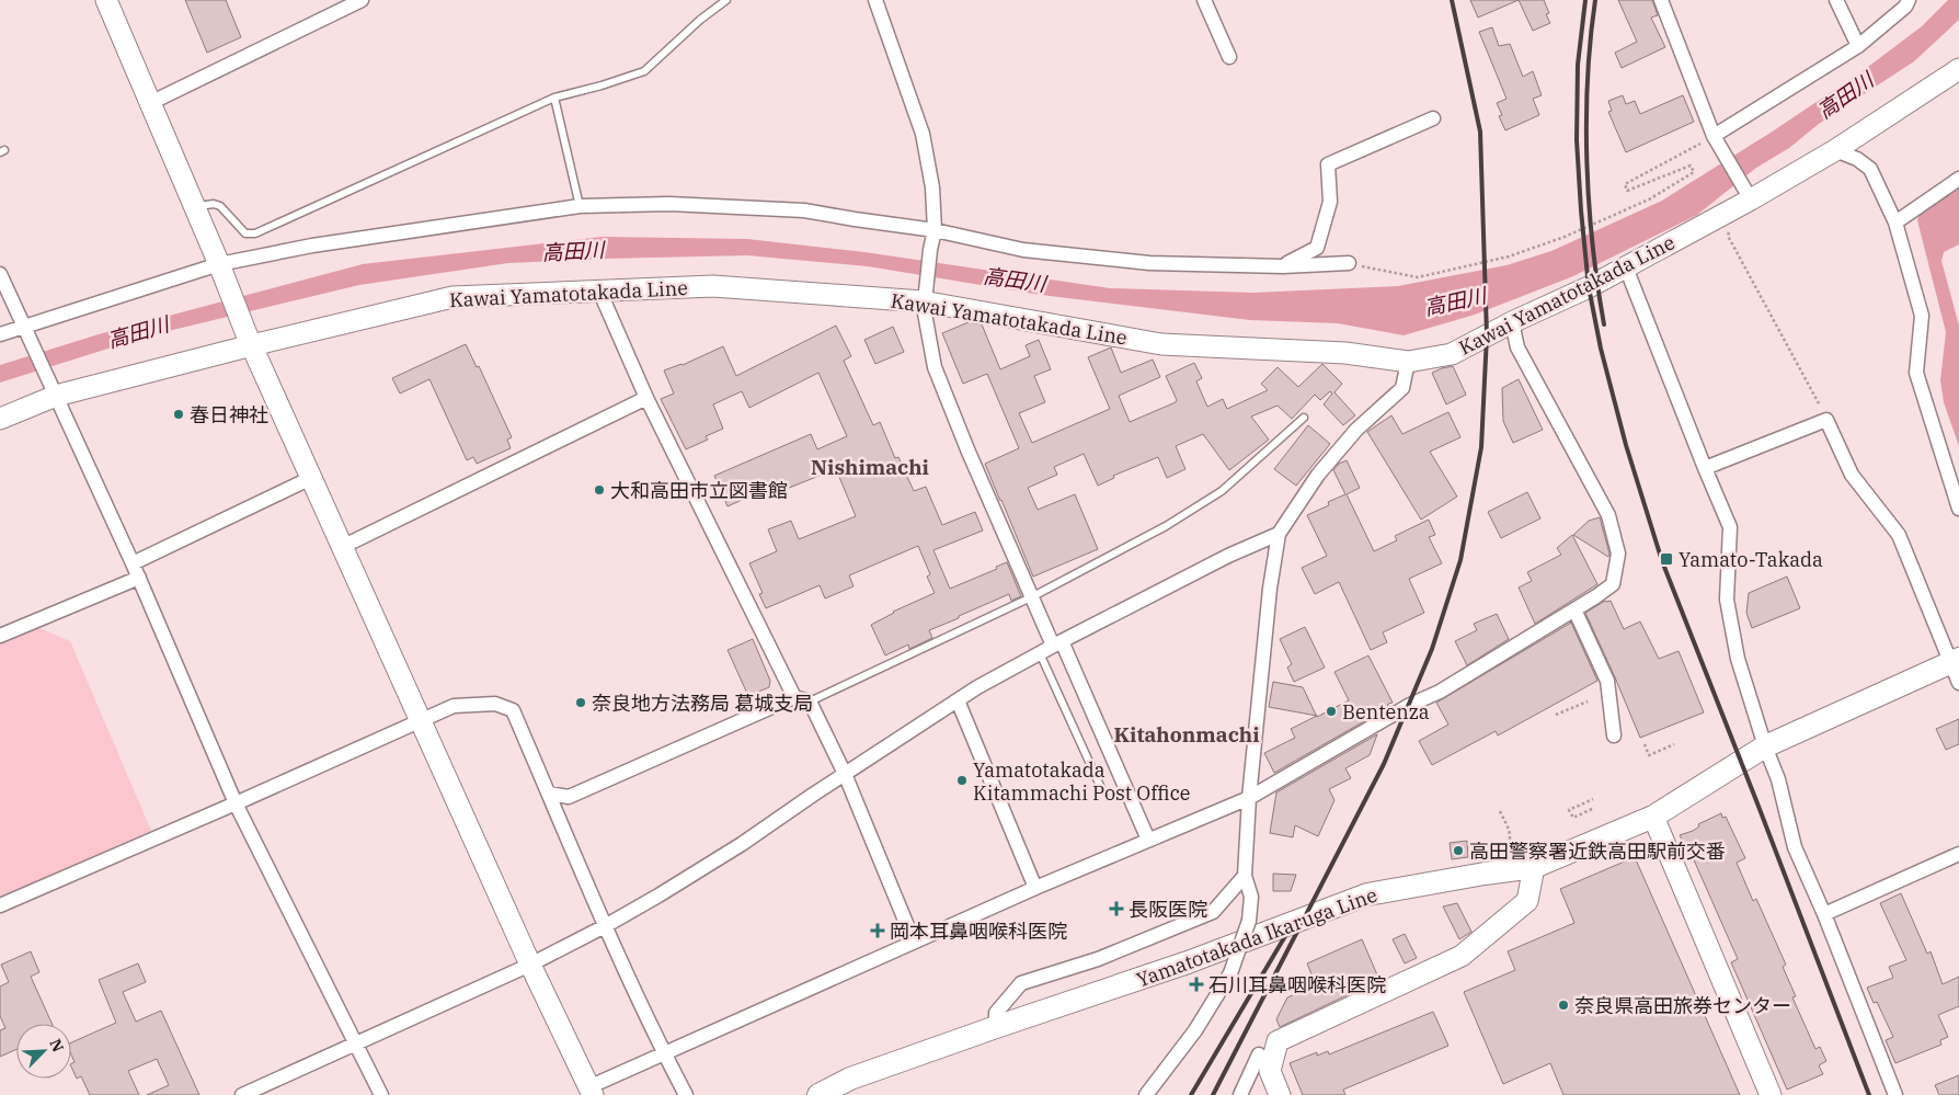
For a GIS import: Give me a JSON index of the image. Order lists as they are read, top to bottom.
{
  "streets": {
    "main road": ["Kawai Yamatotakada Line", "Yamatotakada Ikaruga Line"]
  },
  "districts": ["Nishimachi", "Kitahonmachi"],
  "water": ["高田川"],
  "places": {
    "other": [
      "春日神社",
      "大和高田市立図書館",
      "奈良地方法務局 葛城支局",
      "Bentenza",
      "Yamatotakada Kitammachi Post Office",
      "高田警察署近鉄高田駅前交番",
      "奈良県高田旅券センター"
    ],
    "transit": ["Yamato-Takada"],
    "health": ["長阪医院", "岡本耳鼻咽喉科医院", "石川耳鼻咽喉科医院"]
  },
  "north": "top right"
}
